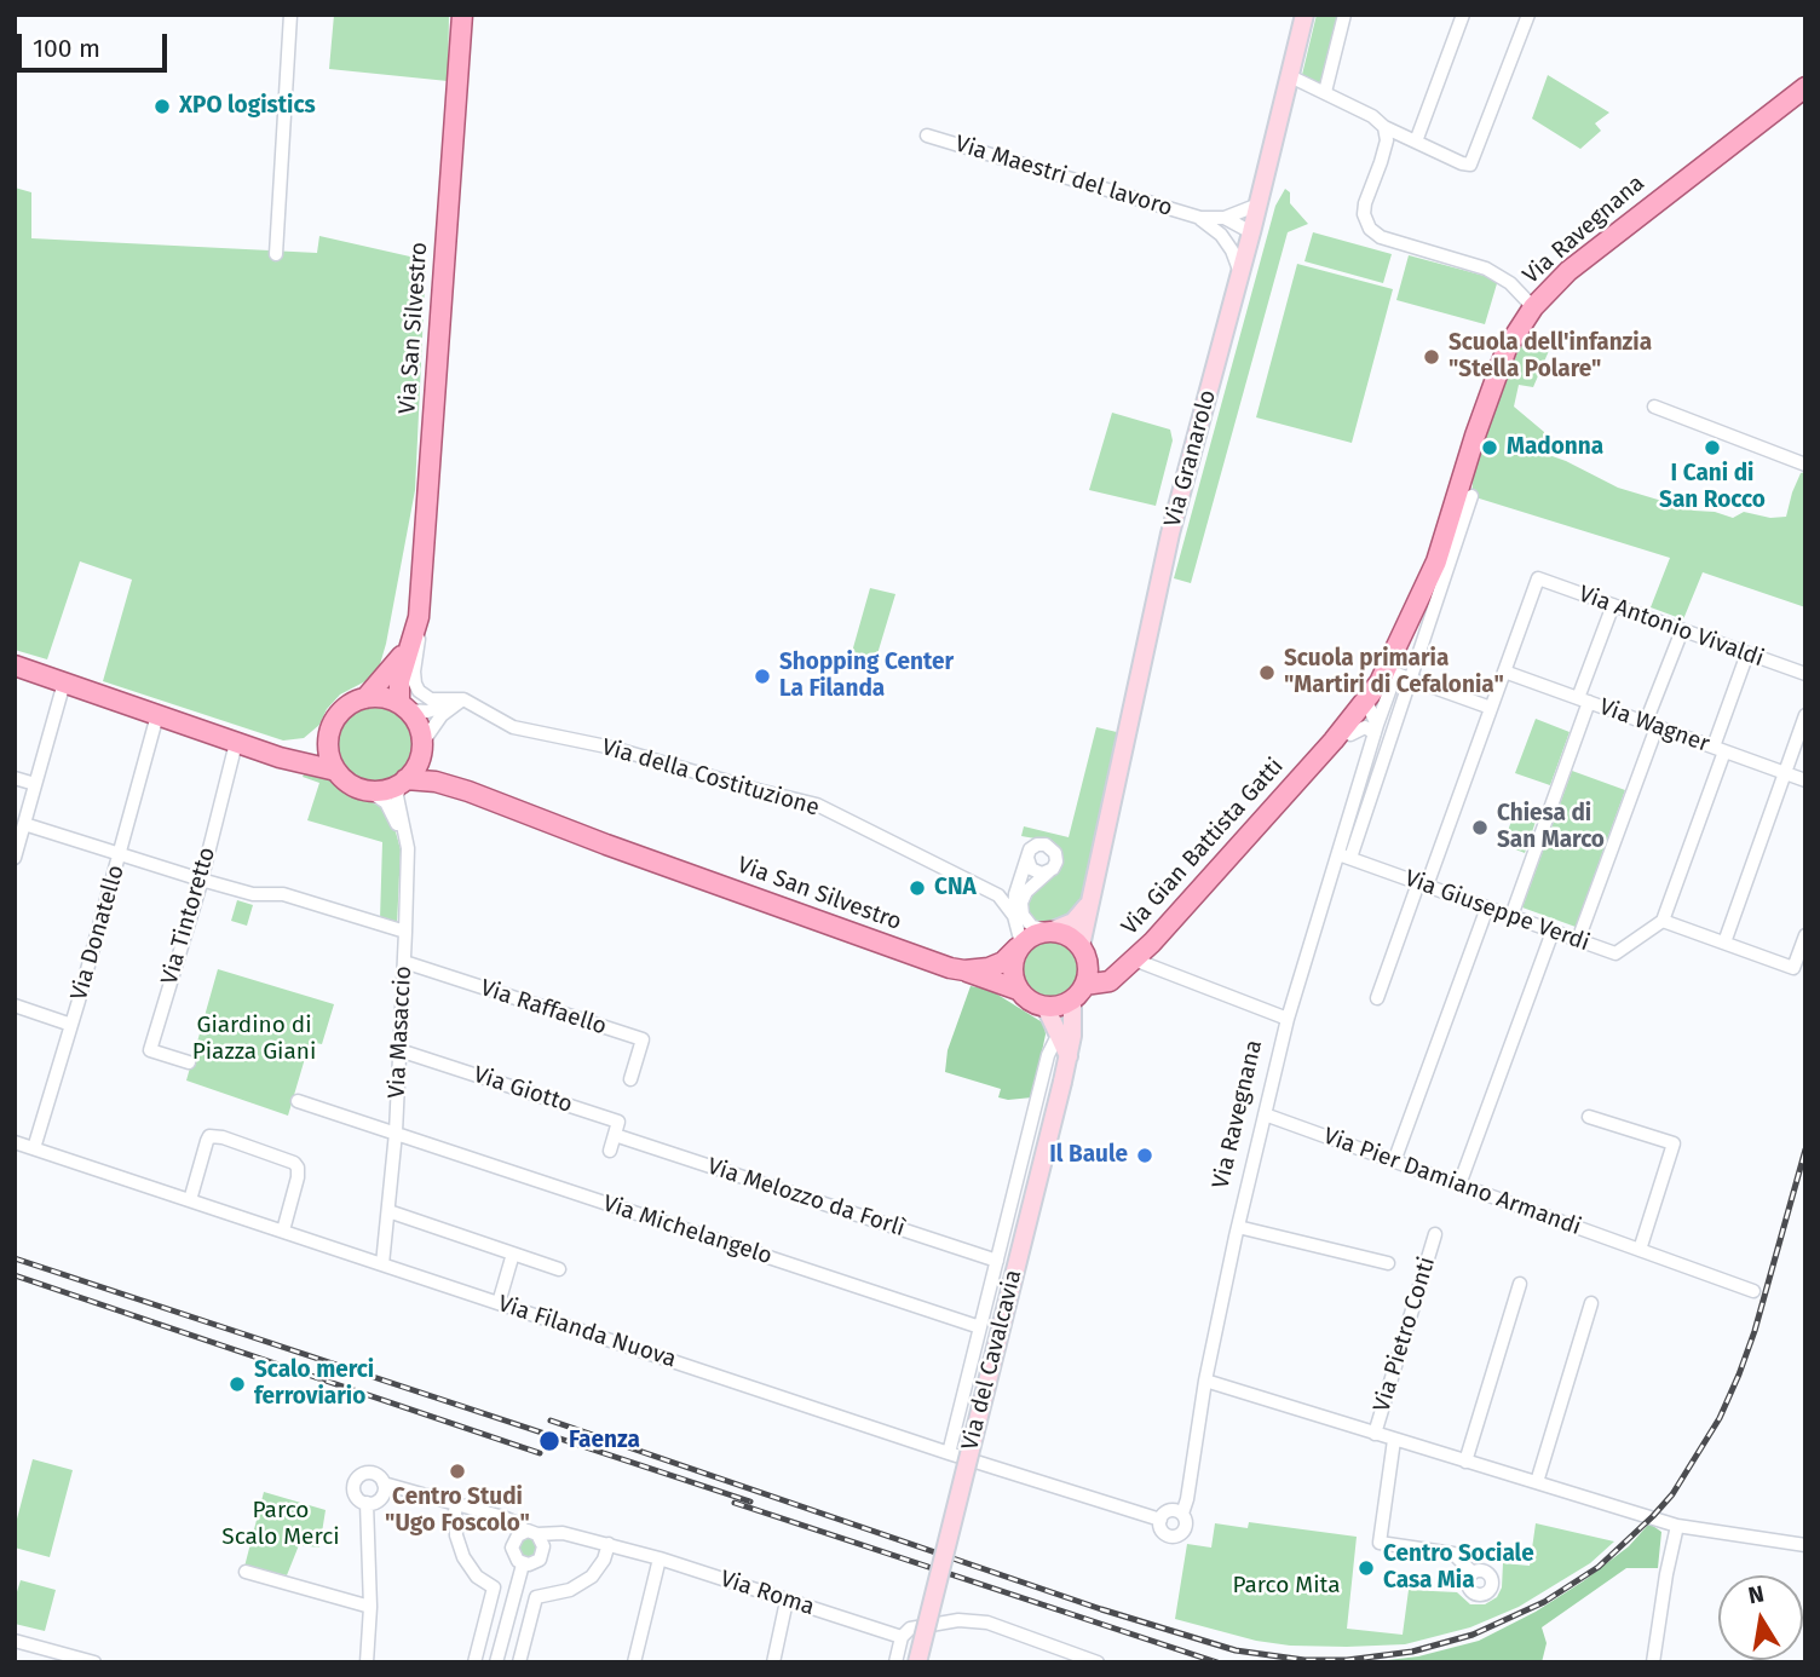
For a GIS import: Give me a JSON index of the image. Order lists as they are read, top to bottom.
{
  "streets": {
    "main road": [
      "Via Ravegnana",
      "Via San Silvestro",
      "Via Granarolo",
      "Via Gian Battista Gatti",
      "Via del Cavalcavia"
    ],
    "street": [
      "Via Maestri del lavoro",
      "Via Antonio Vivaldi",
      "Via Wagner",
      "Via della Costituzione",
      "Via Giuseppe Verdi",
      "Via Tintoretto",
      "Via Donatello",
      "Via Raffaello",
      "Via Masaccio",
      "Via Giotto",
      "Via Pier Damiano Armandi",
      "Via Melozzo da Forlì",
      "Via Michelangelo",
      "Via Filanda Nuova",
      "Via Pietro Conti",
      "Via Roma"
    ]
  },
  "crossings": [
    ["Via Maestri del lavoro", "Via Granarolo"],
    ["Via Ravegnana", "Via Gian Battista Gatti"],
    ["Via Ravegnana", "Via Giuseppe Verdi"],
    ["Via Ravegnana", "Via Pier Damiano Armandi"],
    ["Via Ravegnana", "Via Filanda Nuova"],
    ["Via San Silvestro", "Via Granarolo"],
    ["Via San Silvestro", "Via della Costituzione"],
    ["Via San Silvestro", "Via Gian Battista Gatti"],
    ["Via San Silvestro", "Via Masaccio"],
    ["Via San Silvestro", "Via del Cavalcavia"],
    ["Via Granarolo", "Via della Costituzione"],
    ["Via Granarolo", "Via Gian Battista Gatti"],
    ["Via Granarolo", "Via del Cavalcavia"],
    ["Via Antonio Vivaldi", "Via Wagner"],
    ["Via della Costituzione", "Via Gian Battista Gatti"],
    ["Via della Costituzione", "Via del Cavalcavia"],
    ["Via Gian Battista Gatti", "Via del Cavalcavia"],
    ["Via Tintoretto", "Via Masaccio"],
    ["Via Donatello", "Via Masaccio"],
    ["Via Donatello", "Via Filanda Nuova"],
    ["Via Raffaello", "Via Masaccio"],
    ["Via Masaccio", "Via Giotto"],
    ["Via Masaccio", "Via Michelangelo"],
    ["Via Masaccio", "Via Filanda Nuova"],
    ["Via Giotto", "Via Melozzo da Forlì"],
    ["Via Melozzo da Forlì", "Via del Cavalcavia"],
    ["Via Michelangelo", "Via del Cavalcavia"],
    ["Via Filanda Nuova", "Via del Cavalcavia"]
  ],
  "parks": ["Giardino di Piazza Giani", "Parco Scalo Merci", "Parco Mita"],
  "places": [
    "XPO logistics",
    "Scuola dell'infanzia \"Stella Polare\"",
    "Madonna",
    "I Cani di San Rocco",
    "Scuola primaria \"Martiri di Cefalonia\"",
    "Shopping Center La Filanda",
    "Chiesa di San Marco",
    "CNA",
    "Il Baule",
    "Scalo merci ferroviario",
    "Faenza",
    "Centro Studi \"Ugo Foscolo\"",
    "Centro Sociale Casa Mia"
  ],
  "scale_bar": "100 m",
  "north": "top"
}
